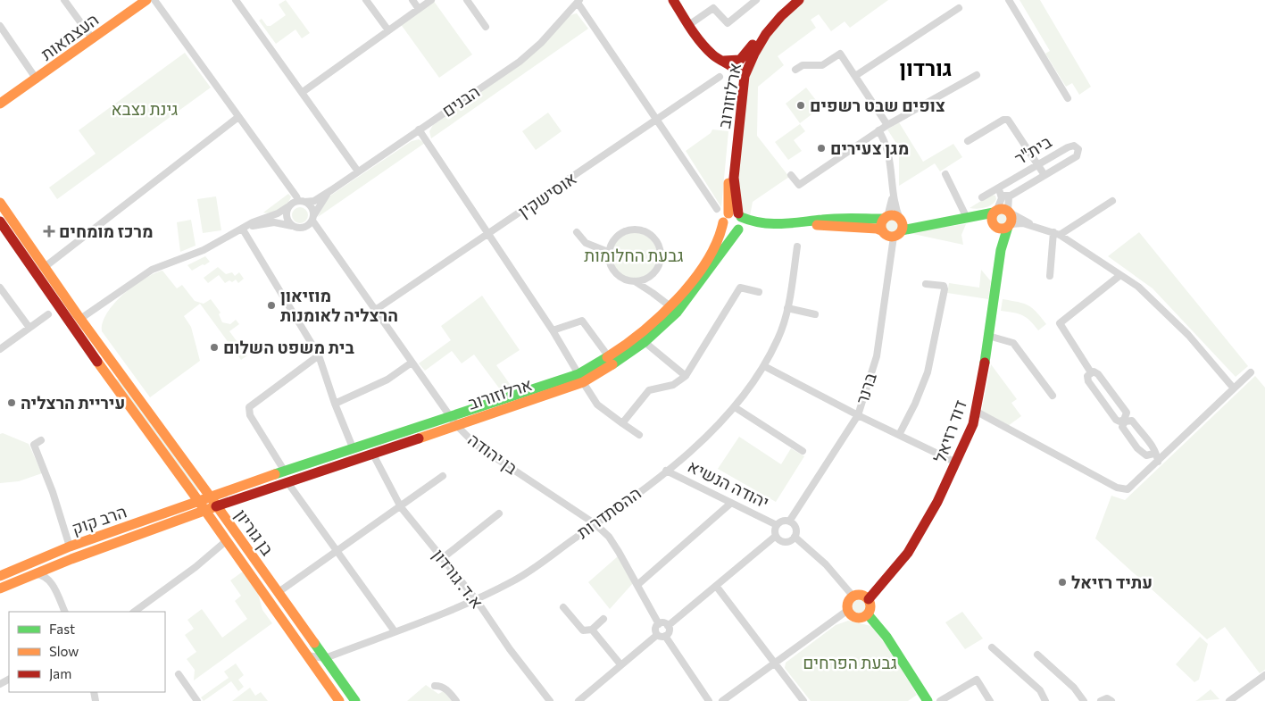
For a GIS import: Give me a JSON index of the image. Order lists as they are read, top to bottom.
{
  "streets": {
    "main road": [
      "העצמאות",
      "ארלוזורוב",
      "דוד רזיאל",
      "הרב קוק",
      "בן גוריון"
    ],
    "street": [
      "הבנים",
      "בית\"ר",
      "אוסישקין",
      "ברנר",
      "בן יהודה",
      "יהודה הנשיא",
      "ההסתדרות",
      "א.ד. גורדון"
    ]
  },
  "crossings": [
    ["ארלוזורוב", "בן יהודה"],
    ["ארלוזורוב", "הרב קוק"],
    ["ארלוזורוב", "בן גוריון"],
    ["ארלוזורוב", "א.ד. גורדון"],
    ["הבנים", "בן יהודה"],
    ["אוסישקין", "בן יהודה"],
    ["ברנר", "יהודה הנשיא"],
    ["בן יהודה", "ההסתדרות"],
    ["יהודה הנשיא", "ההסתדרות"],
    ["ההסתדרות", "בן גוריון"],
    ["ההסתדרות", "א.ד. גורדון"],
    ["הרב קוק", "בן גוריון"]
  ],
  "districts": ["גורדון"],
  "parks": ["גינת נצבא", "גבעת החלומות", "גבעת הפרחים"],
  "places": {
    "other": [
      "צופים שבט רשפים",
      "מגן צעירים",
      "מוזיאון הרצליה לאומנות",
      "בית משפט השלום",
      "עיריית הרצליה",
      "עתיד רזיאל"
    ],
    "health": ["מרכז מומחים"]
  },
  "legend": ["Fast", "Slow", "Jam"]
}
